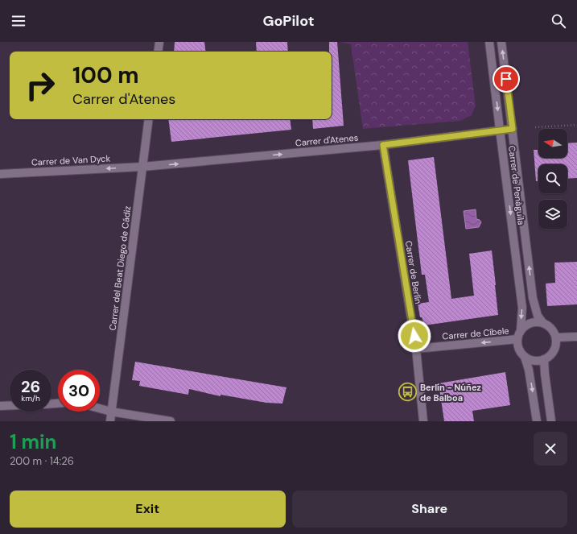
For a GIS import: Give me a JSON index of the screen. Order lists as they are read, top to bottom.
{
  "streets": {
    "street": [
      "Carrer d'Atenes",
      "Carrer de Van Dyck",
      "Carrer de Penàguila",
      "Carrer del Beat Diego de Cádiz",
      "Carrer de Berlín",
      "Carrer de Cíbele"
    ]
  },
  "crossings": [
    ["Carrer d'Atenes", "Carrer de Van Dyck"],
    ["Carrer d'Atenes", "Carrer de Penàguila"],
    ["Carrer d'Atenes", "Carrer del Beat Diego de Cádiz"],
    ["Carrer d'Atenes", "Carrer de Berlín"],
    ["Carrer de Van Dyck", "Carrer del Beat Diego de Cádiz"],
    ["Carrer de Penàguila", "Carrer de Cíbele"],
    ["Carrer de Berlín", "Carrer de Cíbele"]
  ],
  "one_way": ["Carrer d'Atenes", "Carrer de Van Dyck", "Carrer de Cíbele"],
  "places": {
    "bus stop": ["Berlín - Núñez de Balboa"]
  },
  "north": "left",
  "page": {
    "header": "GoPilot",
    "turn": ["100 m", "Carrer d'Atenes"],
    "speed": "26 km/h",
    "limit": "30",
    "heading": ["1 min", "200 m · 14:26"],
    "buttons": ["Exit", "Share"]
  }
}
